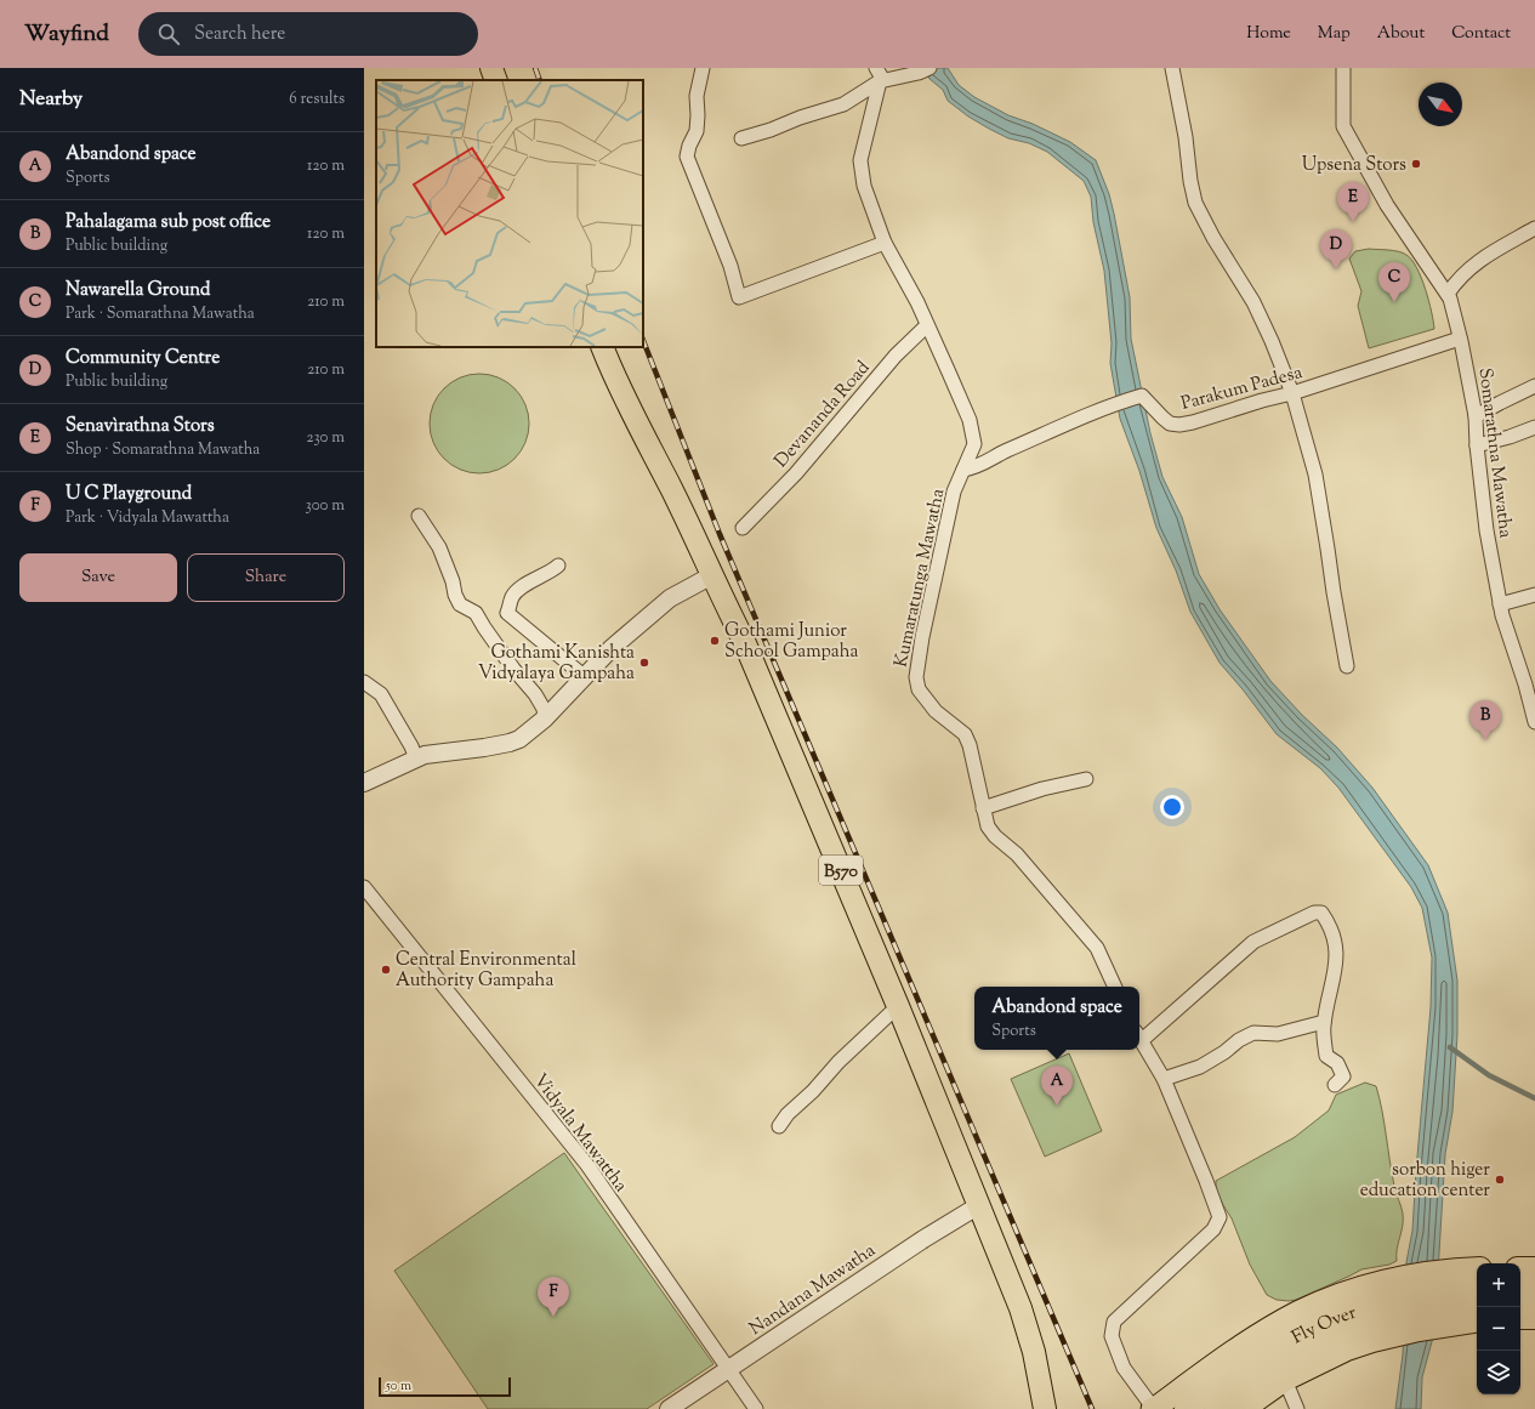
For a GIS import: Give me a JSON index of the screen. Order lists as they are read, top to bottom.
{
  "streets": {
    "main road": ["B570", "Fly Over"],
    "street": [
      "Parakum Padesa",
      "Devananda Road",
      "Somarathna Mawatha",
      "Kumaratunga Mawatha",
      "Vidyala Mawattha",
      "Nandana Mawatha"
    ]
  },
  "crossings": [
    ["Parakum Padesa", "Somarathna Mawatha"],
    ["Parakum Padesa", "Kumaratunga Mawatha"],
    ["Devananda Road", "Kumaratunga Mawatha"],
    ["B570", "Nandana Mawatha"],
    ["Vidyala Mawattha", "Nandana Mawatha"]
  ],
  "places": [
    "Upsena Stors",
    "Gothami Junior School Gampaha",
    "Gothami Kanishta Vidyalaya Gampaha",
    "Central Environmental Authority Gampaha",
    "sorbon higer education center"
  ],
  "scale_bar": "50 m",
  "north": "bottom right",
  "page": {
    "header": "Wayfind",
    "search": "Search here",
    "nav": [
      "Home",
      "Map",
      "About",
      "Contact"
    ],
    "heading": ["Nearby", "6 results"],
    "list": [
      {
        "mark": "A",
        "name": "Abandond space",
        "note": "Sports",
        "value": "120 m"
      },
      {
        "mark": "B",
        "name": "Pahalagama sub post office",
        "note": "Public building",
        "value": "120 m"
      },
      {
        "mark": "C",
        "name": "Nawarella Ground",
        "note": "Park · Somarathna Mawatha",
        "value": "210 m"
      },
      {
        "mark": "D",
        "name": "Community Centre",
        "note": "Public building",
        "value": "210 m"
      },
      {
        "mark": "E",
        "name": "Senavìrathna Stors",
        "note": "Shop · Somarathna Mawatha",
        "value": "230 m"
      },
      {
        "mark": "F",
        "name": "U C Playground",
        "note": "Park · Vidyala Mawattha",
        "value": "300 m"
      }
    ],
    "pins": [
      "E",
      "D",
      "C",
      "B",
      "A",
      "F"
    ],
    "buttons": ["Save", "Share"],
    "popup": ["Abandond space", "Sports"],
    "map_buttons": ["+", "−"],
    "scale": "50 m"
  }
}
